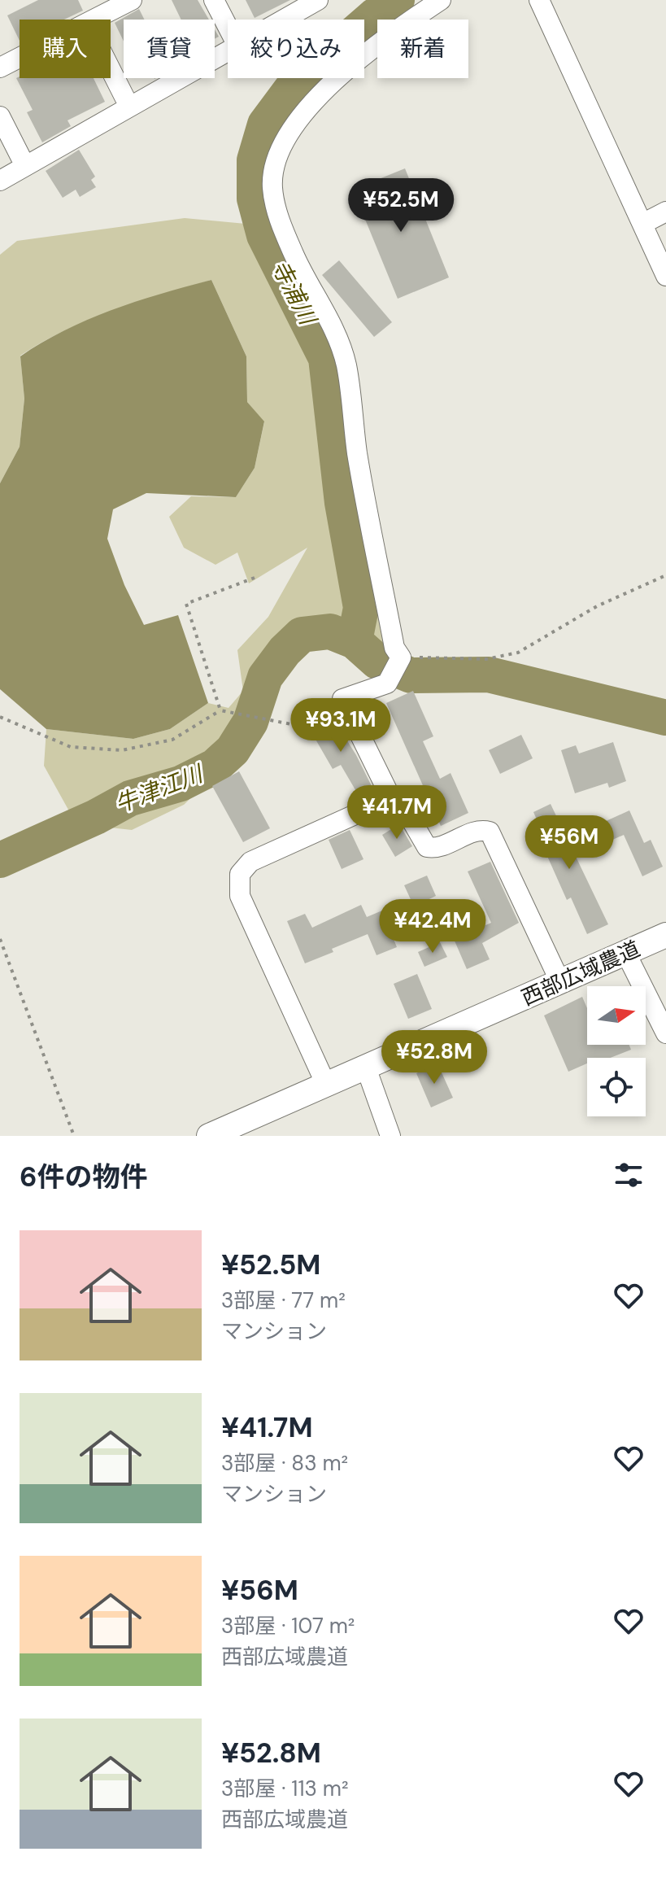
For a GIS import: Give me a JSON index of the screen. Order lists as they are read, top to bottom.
{
  "streets": {
    "street": ["西部広域農道"]
  },
  "water": ["寺浦川", "牛津江川"],
  "north": "right",
  "page": {
    "chip": [
      "購入",
      "賃貸",
      "絞り込み",
      "新着"
    ],
    "price": [
      "¥52.5M",
      "¥93.1M",
      "¥41.7M",
      "¥56M",
      "¥42.4M",
      "¥52.8M"
    ],
    "heading": "6件の物件",
    "list": [
      {
        "name": "¥52.5M",
        "note": "3部屋 · 77 m² · マンション"
      },
      {
        "name": "¥41.7M",
        "note": "3部屋 · 83 m² · マンション"
      },
      {
        "name": "¥56M",
        "note": "3部屋 · 107 m² · 西部広域農道"
      },
      {
        "name": "¥52.8M",
        "note": "3部屋 · 113 m² · 西部広域農道"
      }
    ]
  }
}
